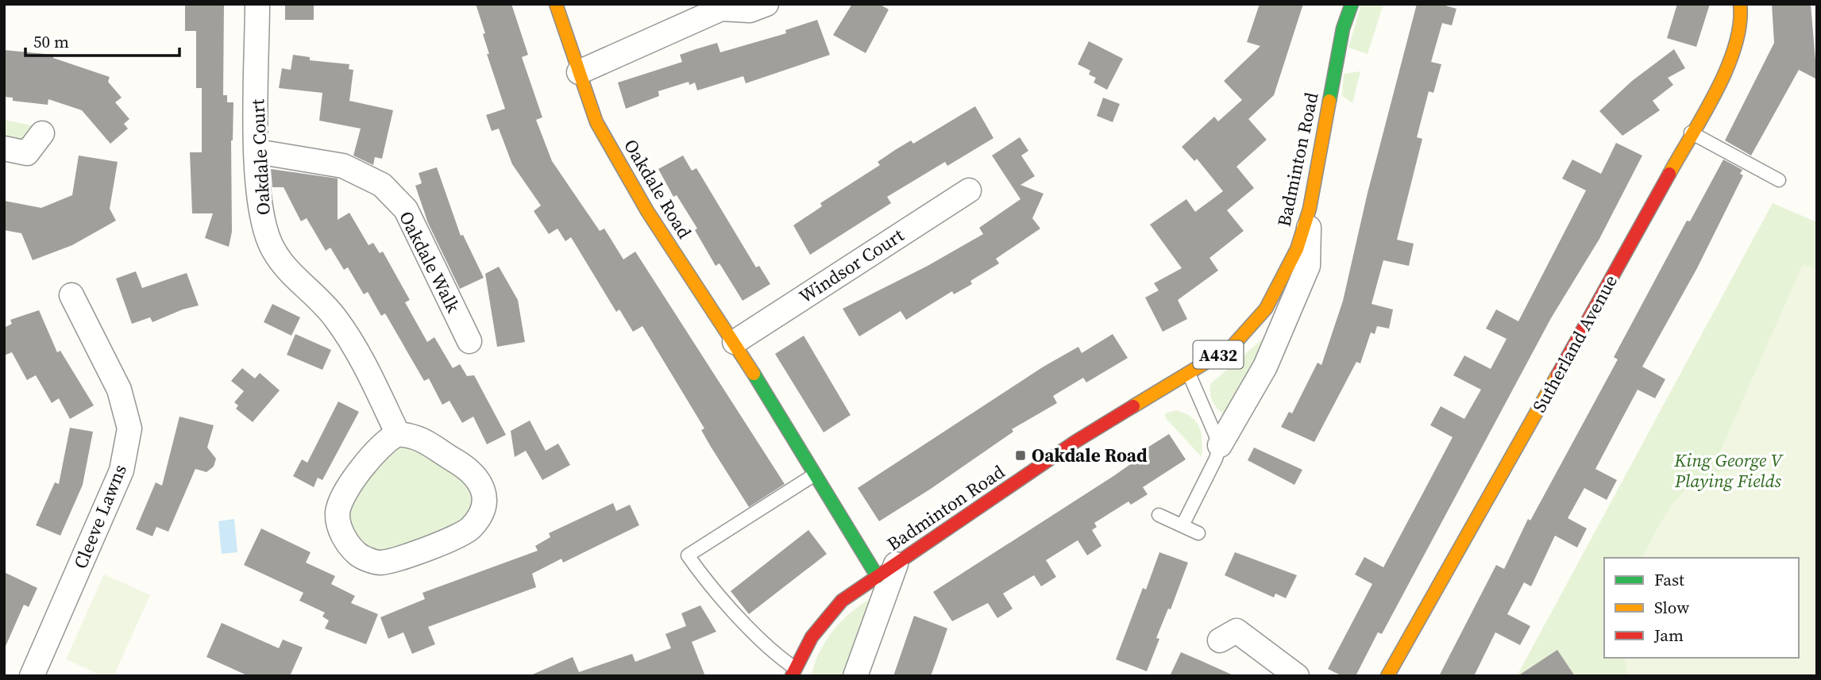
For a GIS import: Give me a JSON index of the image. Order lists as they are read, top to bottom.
{
  "streets": {
    "street": [
      "Oakdale Court",
      "Badminton Road",
      "Oakdale Road",
      "Oakdale Walk",
      "Windsor Court",
      "Sutherland Avenue",
      "A432",
      "Cleeve Lawns"
    ]
  },
  "crossings": [
    ["Oakdale Court", "Oakdale Walk"],
    ["Badminton Road", "Oakdale Road"],
    ["Oakdale Road", "Windsor Court"]
  ],
  "parks": ["King George V Playing Fields"],
  "places": {
    "transit": ["Oakdale Road"]
  },
  "legend": ["Fast", "Slow", "Jam"],
  "scale_bar": "50 m"
}
